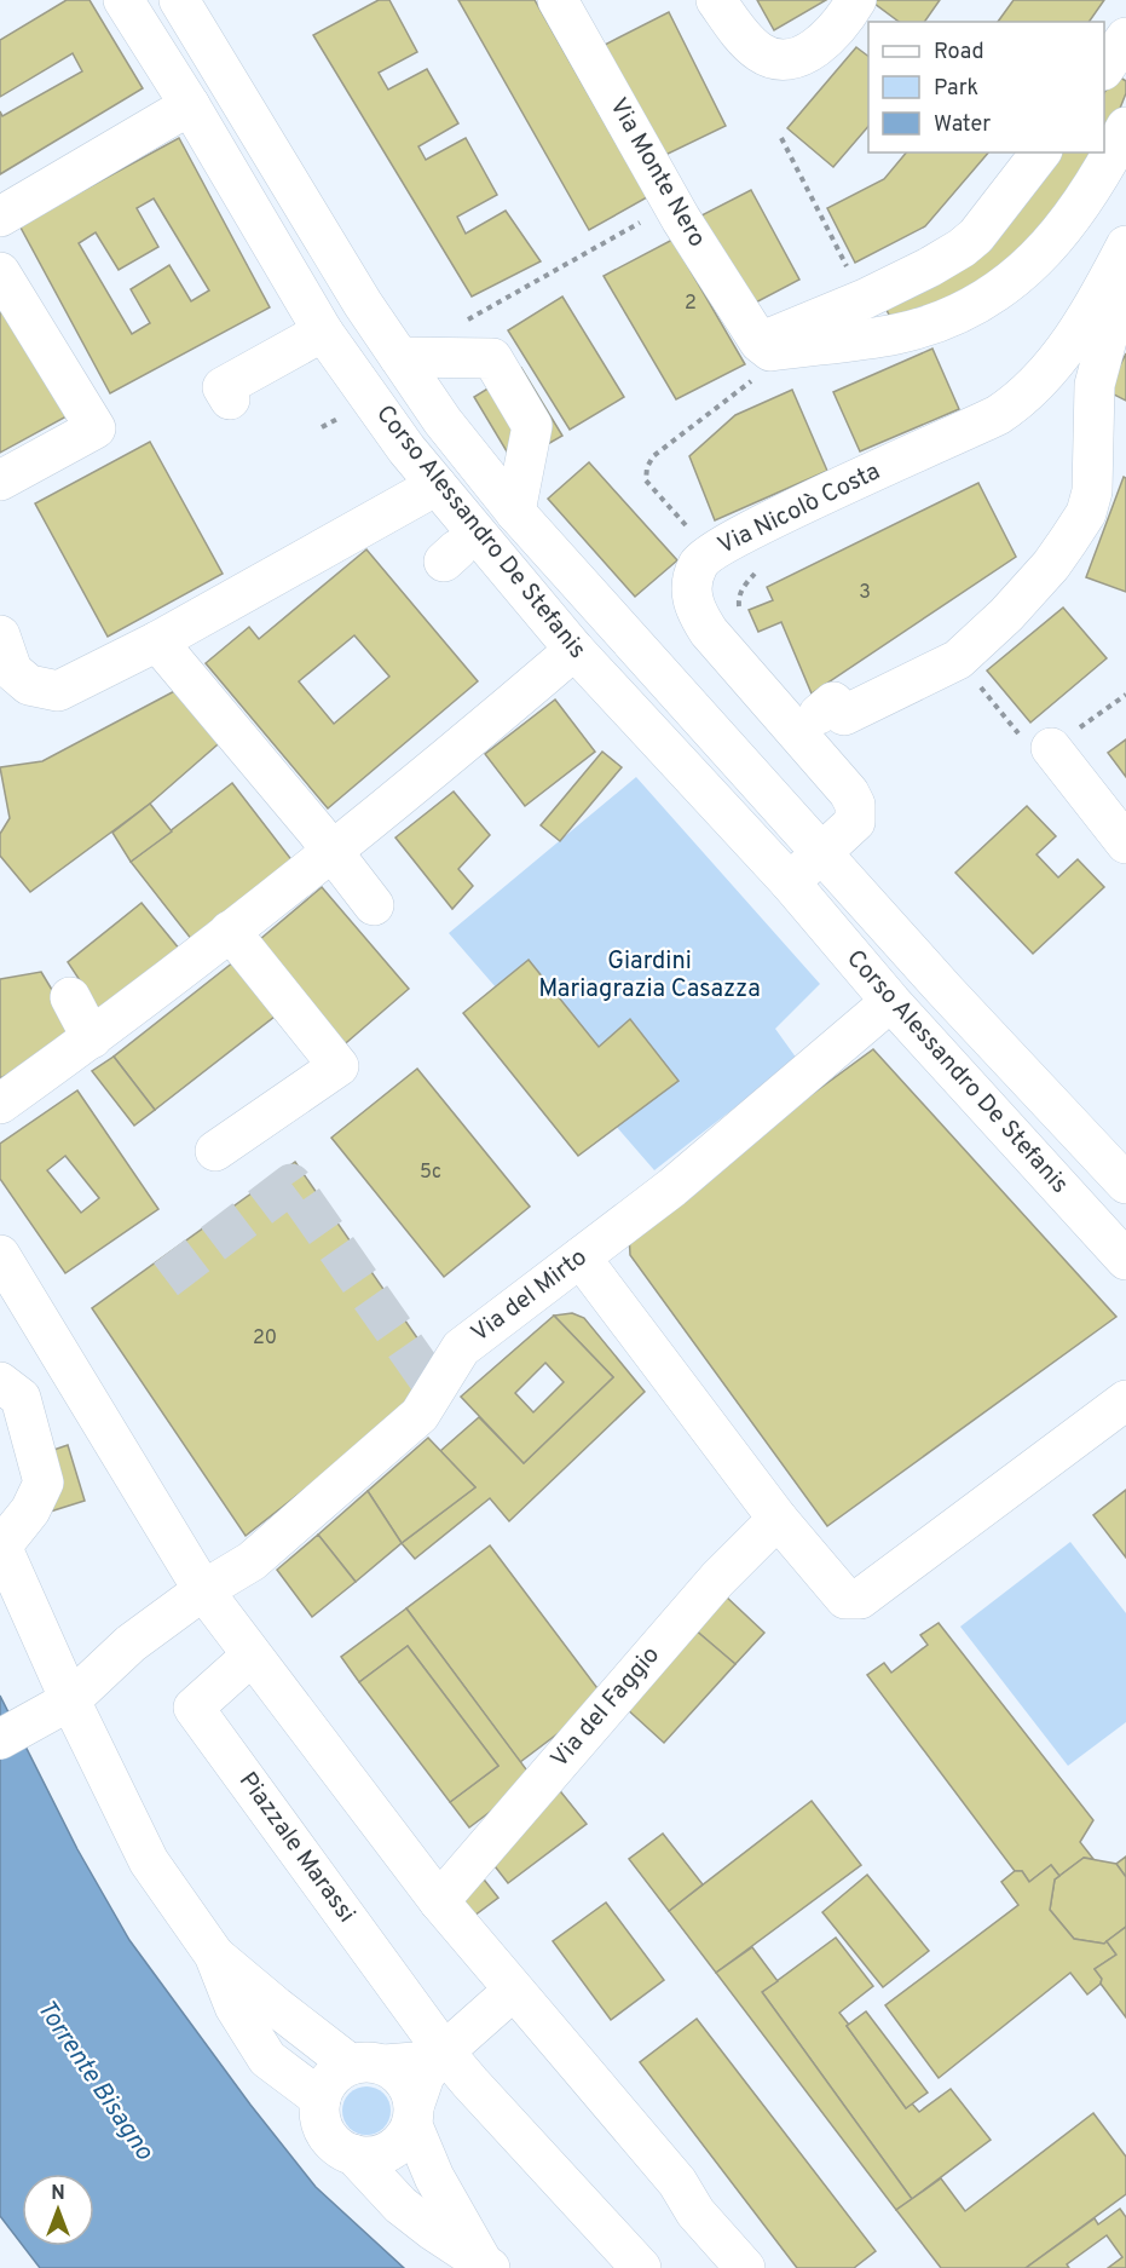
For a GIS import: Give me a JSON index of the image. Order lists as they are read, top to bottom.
{
  "streets": {
    "street": [
      "Via Monte Nero",
      "Via Nicolò Costa",
      "Corso Alessandro De Stefanis",
      "Via del Mirto",
      "Via del Faggio",
      "Piazzale Marassi"
    ]
  },
  "crossings": [
    ["Via Nicolò Costa", "Corso Alessandro De Stefanis"]
  ],
  "water": ["Torrente Bisagno"],
  "parks": ["Giardini Mariagrazia Casazza"],
  "house_numbers": [
    "2",
    "3",
    "5c",
    "20"
  ],
  "legend": ["Road", "Park", "Water"],
  "north": "top"
}
